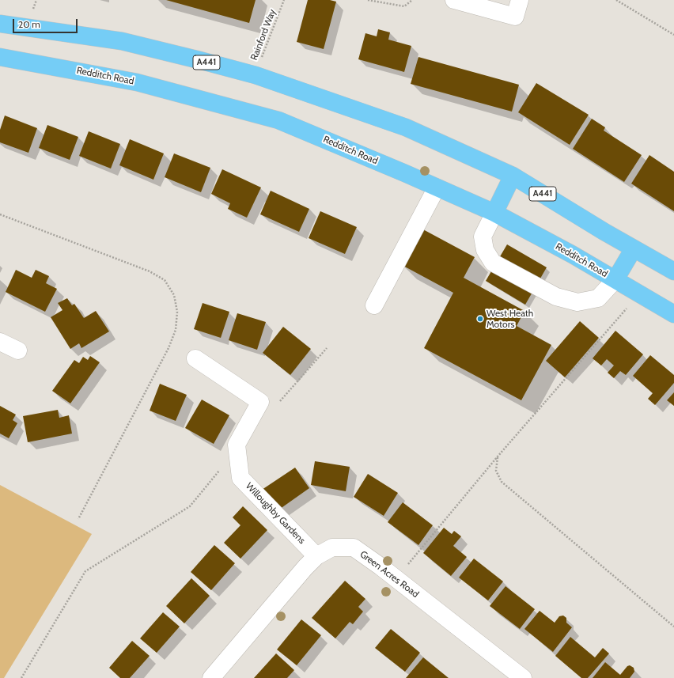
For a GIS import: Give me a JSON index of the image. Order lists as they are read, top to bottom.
{
  "streets": {
    "highway": ["A441", "Redditch Road"],
    "street": ["Willoughby Gardens", "Green Acres Road"],
    "path": ["Rainford Way"]
  },
  "crossings": [
    ["Rainford Way", "A441"],
    ["Willoughby Gardens", "Green Acres Road"]
  ],
  "places": ["West Heath Motors"],
  "scale_bar": "20 m"
}
